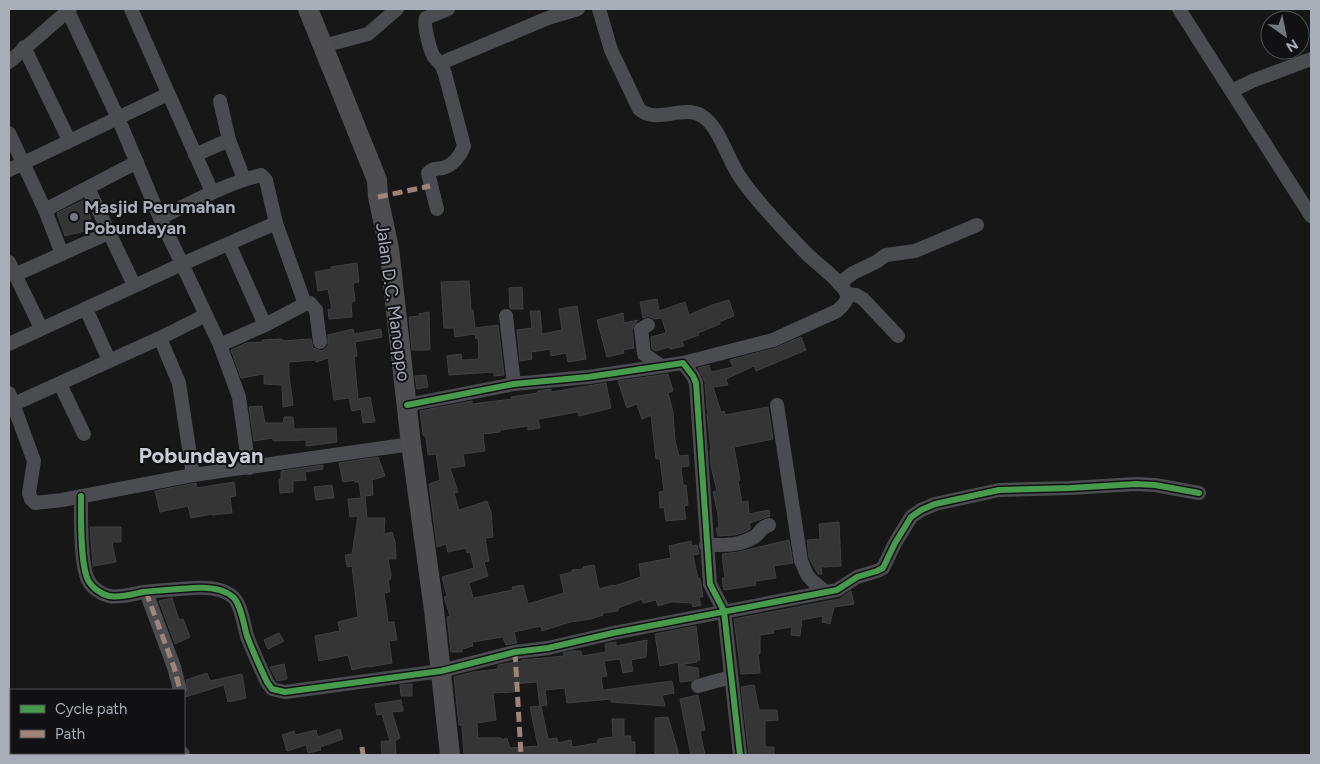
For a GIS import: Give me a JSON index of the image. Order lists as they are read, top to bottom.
{
  "streets": {
    "highway": ["Jalan D.C. Manoppo"]
  },
  "districts": ["Pobundayan"],
  "places": ["Masjid Perumahan Pobundayan"],
  "legend": ["Cycle path", "Path"],
  "north": "bottom right"
}
